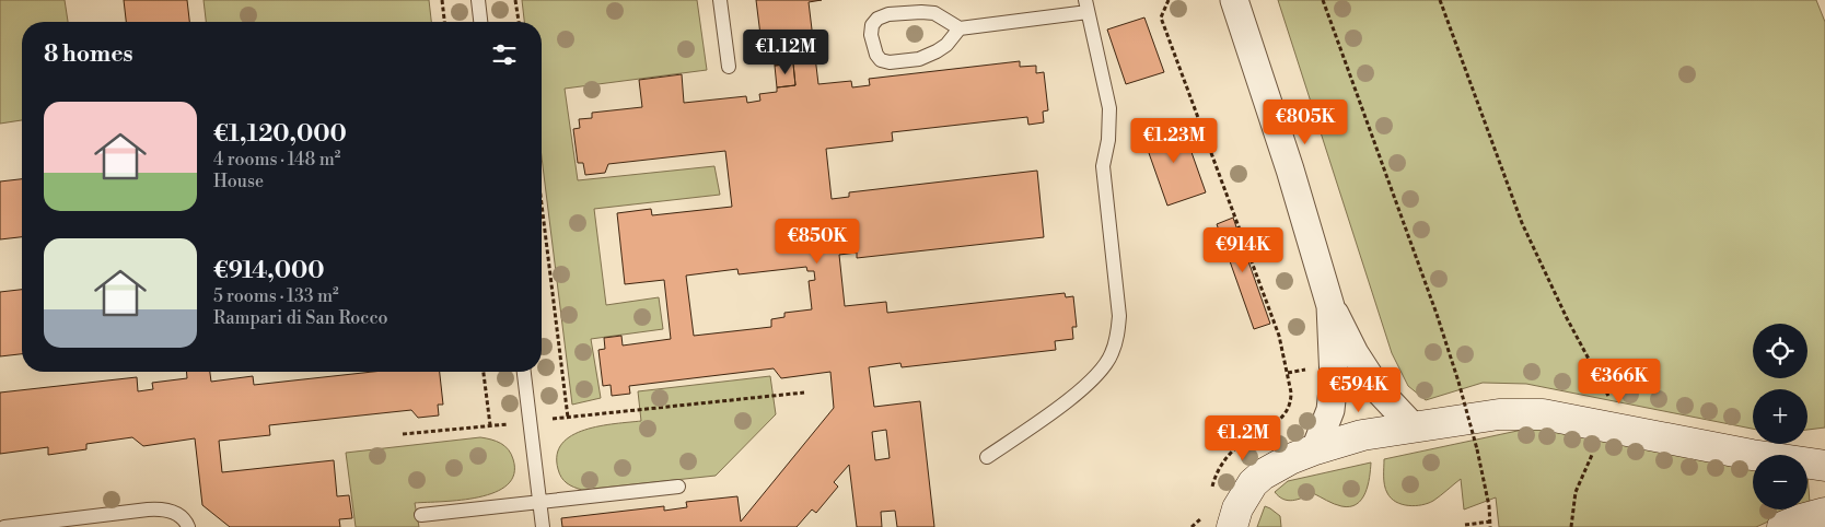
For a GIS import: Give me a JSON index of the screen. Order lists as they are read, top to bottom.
{
  "page": {
    "heading": "8 homes",
    "price": [
      "€1.12M",
      "€805K",
      "€1.23M",
      "€850K",
      "€914K",
      "€366K",
      "€594K",
      "€1.2M"
    ],
    "list": [
      {
        "name": "€1,120,000",
        "note": "4 rooms · 148 m² · House"
      },
      {
        "name": "€914,000",
        "note": "5 rooms · 133 m² · Rampari di San Rocco"
      }
    ],
    "map_buttons": ["+", "−"]
  }
}
